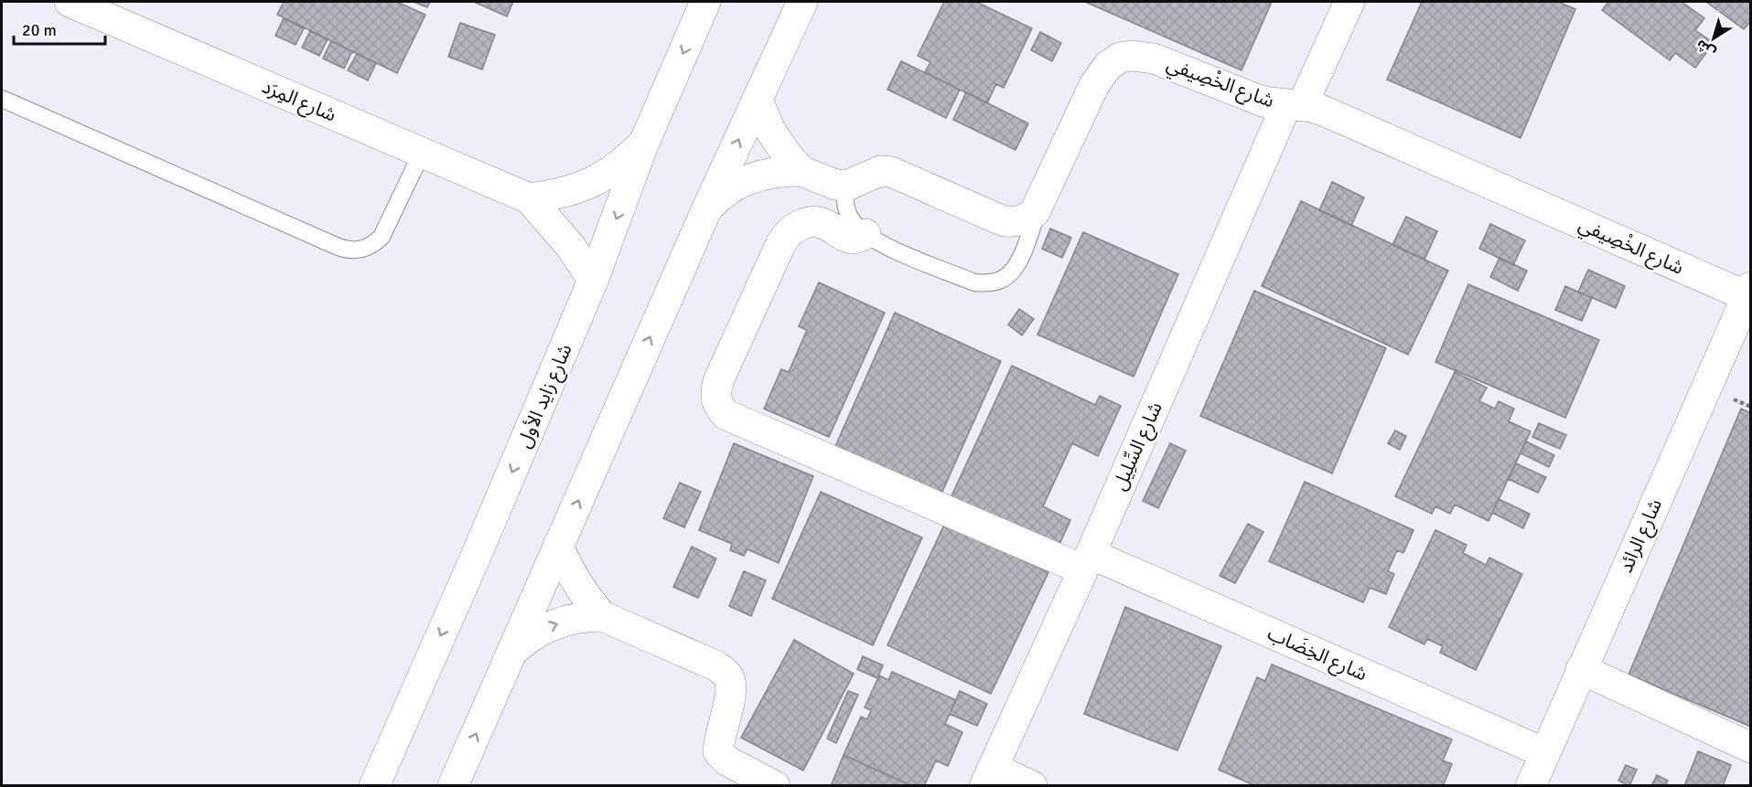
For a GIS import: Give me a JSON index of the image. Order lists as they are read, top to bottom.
{
  "streets": {
    "street": [
      "شارع الخْصِيفي",
      "شارع المِرَد",
      "شارع زايد الأول",
      "شارع السِّلِيل",
      "شارع الرائد",
      "شارع الخِضَاب"
    ]
  },
  "crossings": [
    ["شارع الخْصِيفي", "شارع السِّلِيل"],
    ["شارع الخْصِيفي", "شارع الرائد"],
    ["شارع المِرَد", "شارع زايد الأول"],
    ["شارع السِّلِيل", "شارع الخِضَاب"],
    ["شارع الرائد", "شارع الخِضَاب"]
  ],
  "scale_bar": "20 m",
  "north": "bottom left"
}
